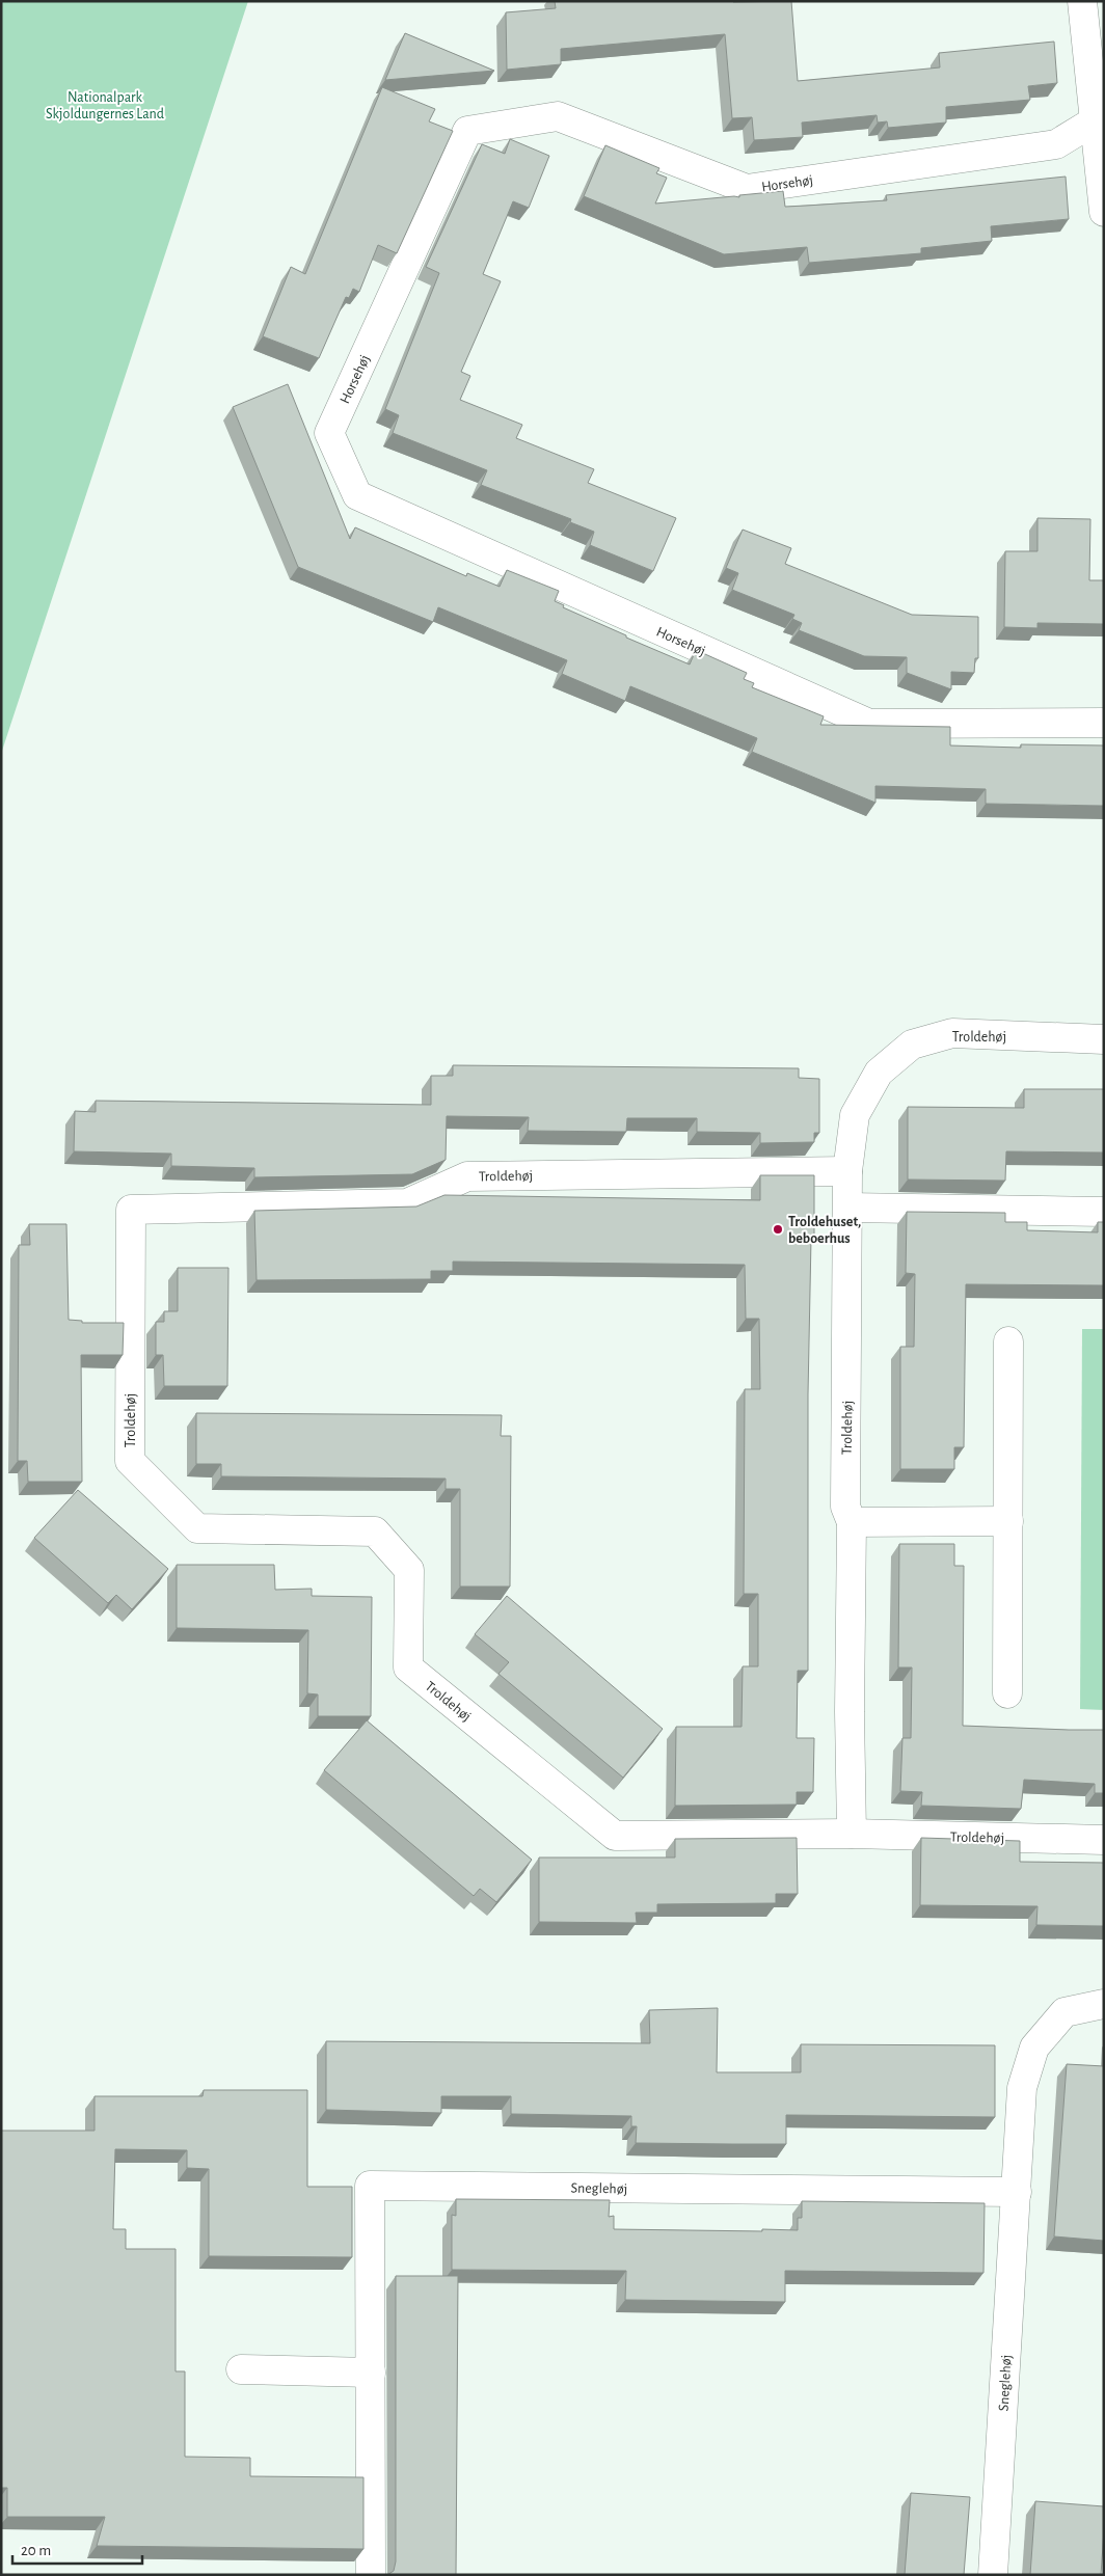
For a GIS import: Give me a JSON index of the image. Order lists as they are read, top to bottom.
{
  "streets": {
    "street": ["Horsehøj", "Troldehøj", "Sneglehøj"]
  },
  "parks": ["Nationalpark Skjoldungernes Land"],
  "places": ["Troldehuset, beboerhus"],
  "scale_bar": "20 m"
}
